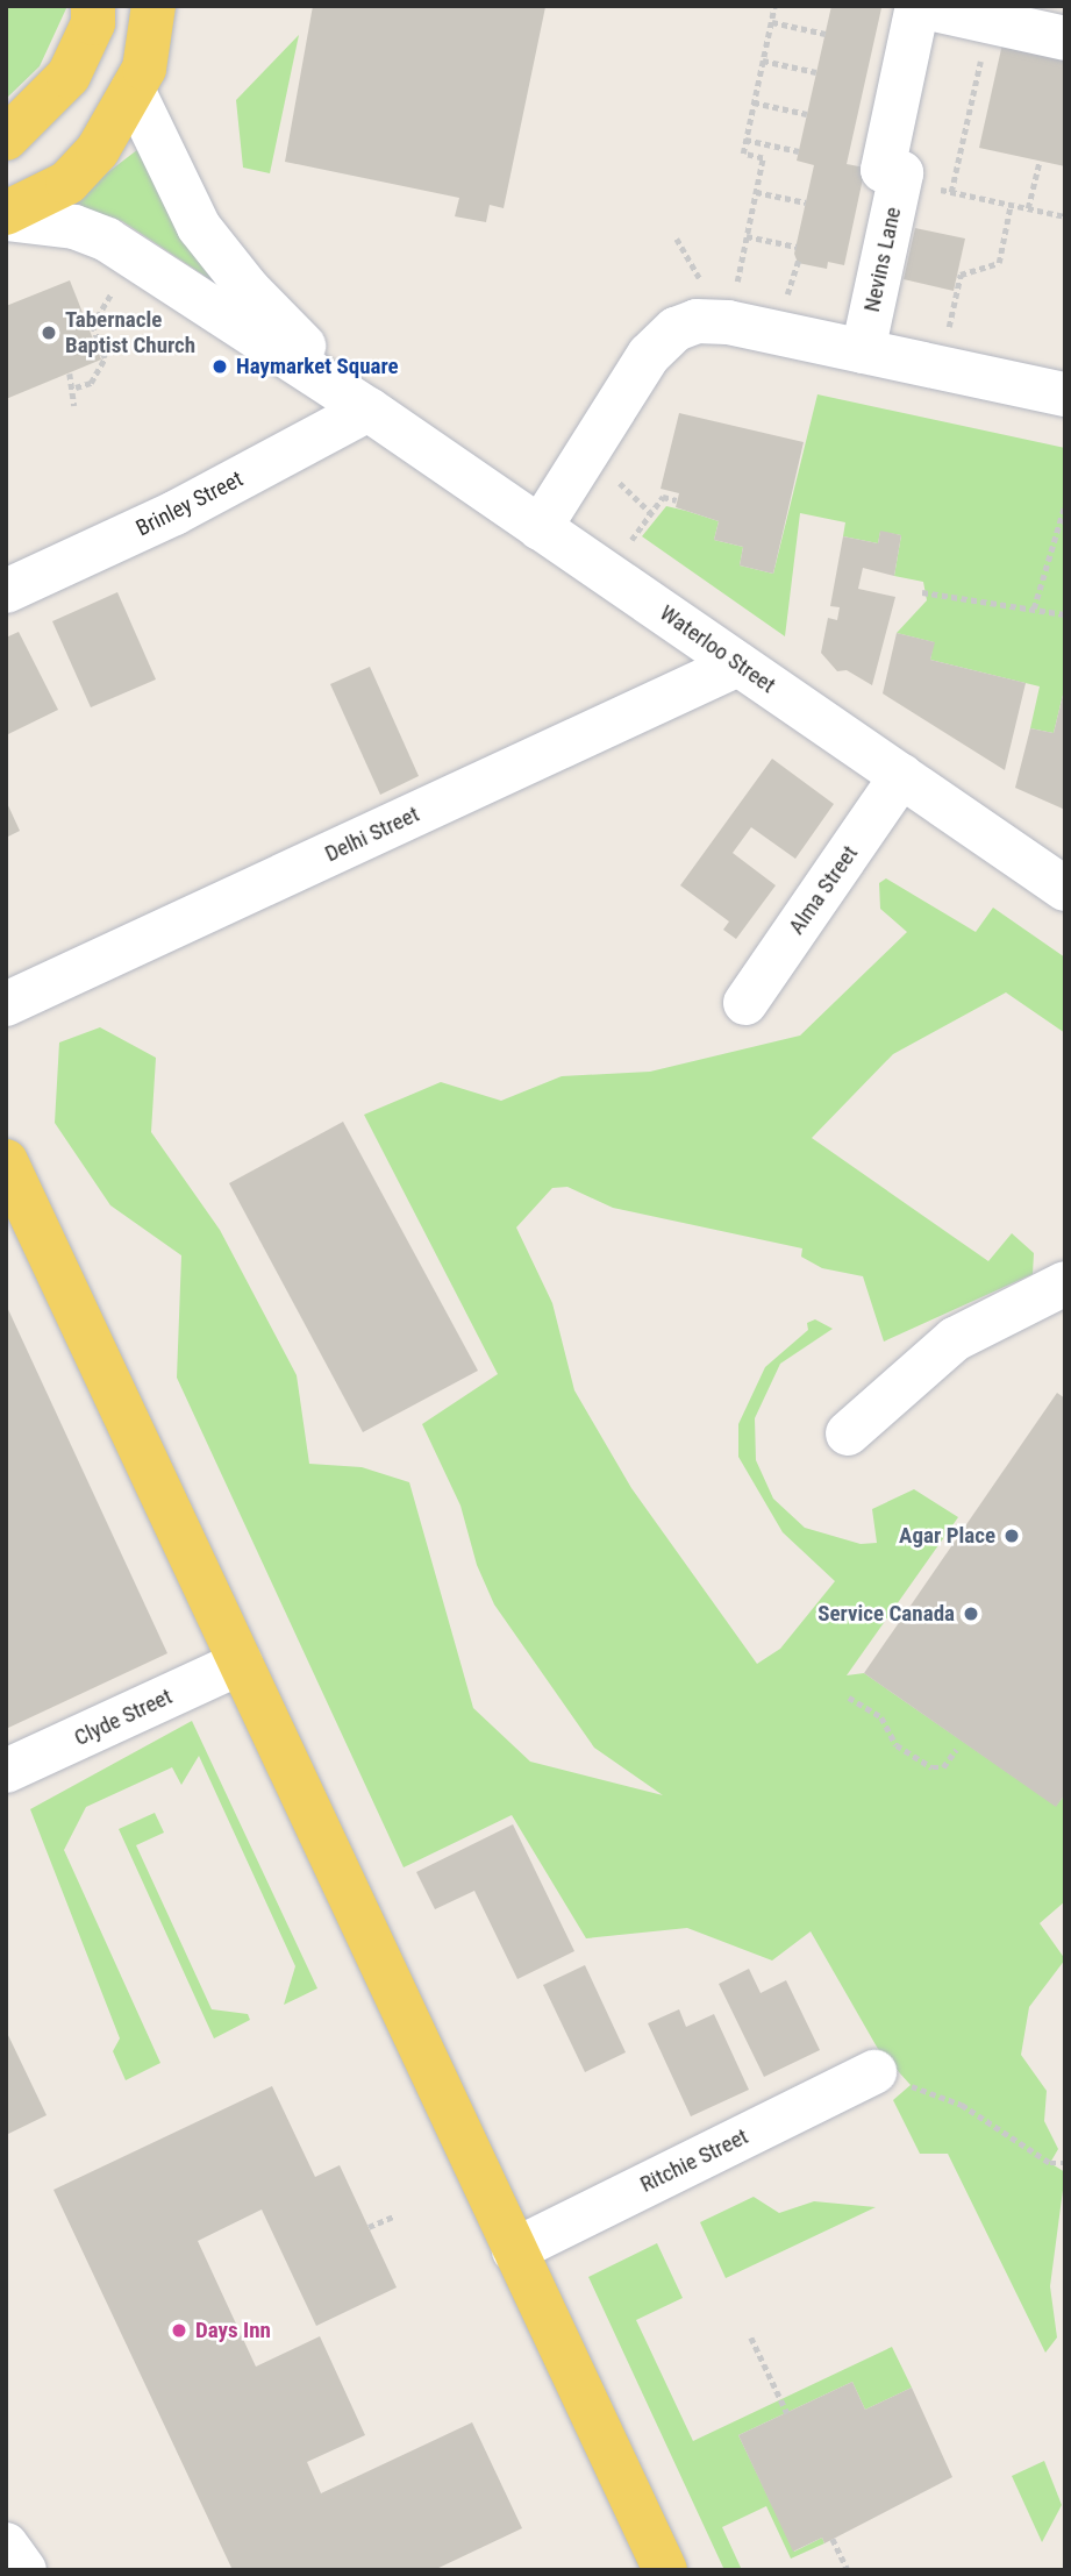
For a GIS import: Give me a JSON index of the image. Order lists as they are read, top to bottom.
{
  "streets": {
    "street": [
      "Nevins Lane",
      "Brinley Street",
      "Waterloo Street",
      "Delhi Street",
      "Alma Street",
      "Clyde Street",
      "Ritchie Street"
    ]
  },
  "crossings": [
    ["Brinley Street", "Waterloo Street"],
    ["Waterloo Street", "Delhi Street"],
    ["Waterloo Street", "Alma Street"]
  ],
  "places": [
    "Tabernacle Baptist Church",
    "Haymarket Square",
    "Agar Place",
    "Service Canada",
    "Days Inn"
  ]
}
